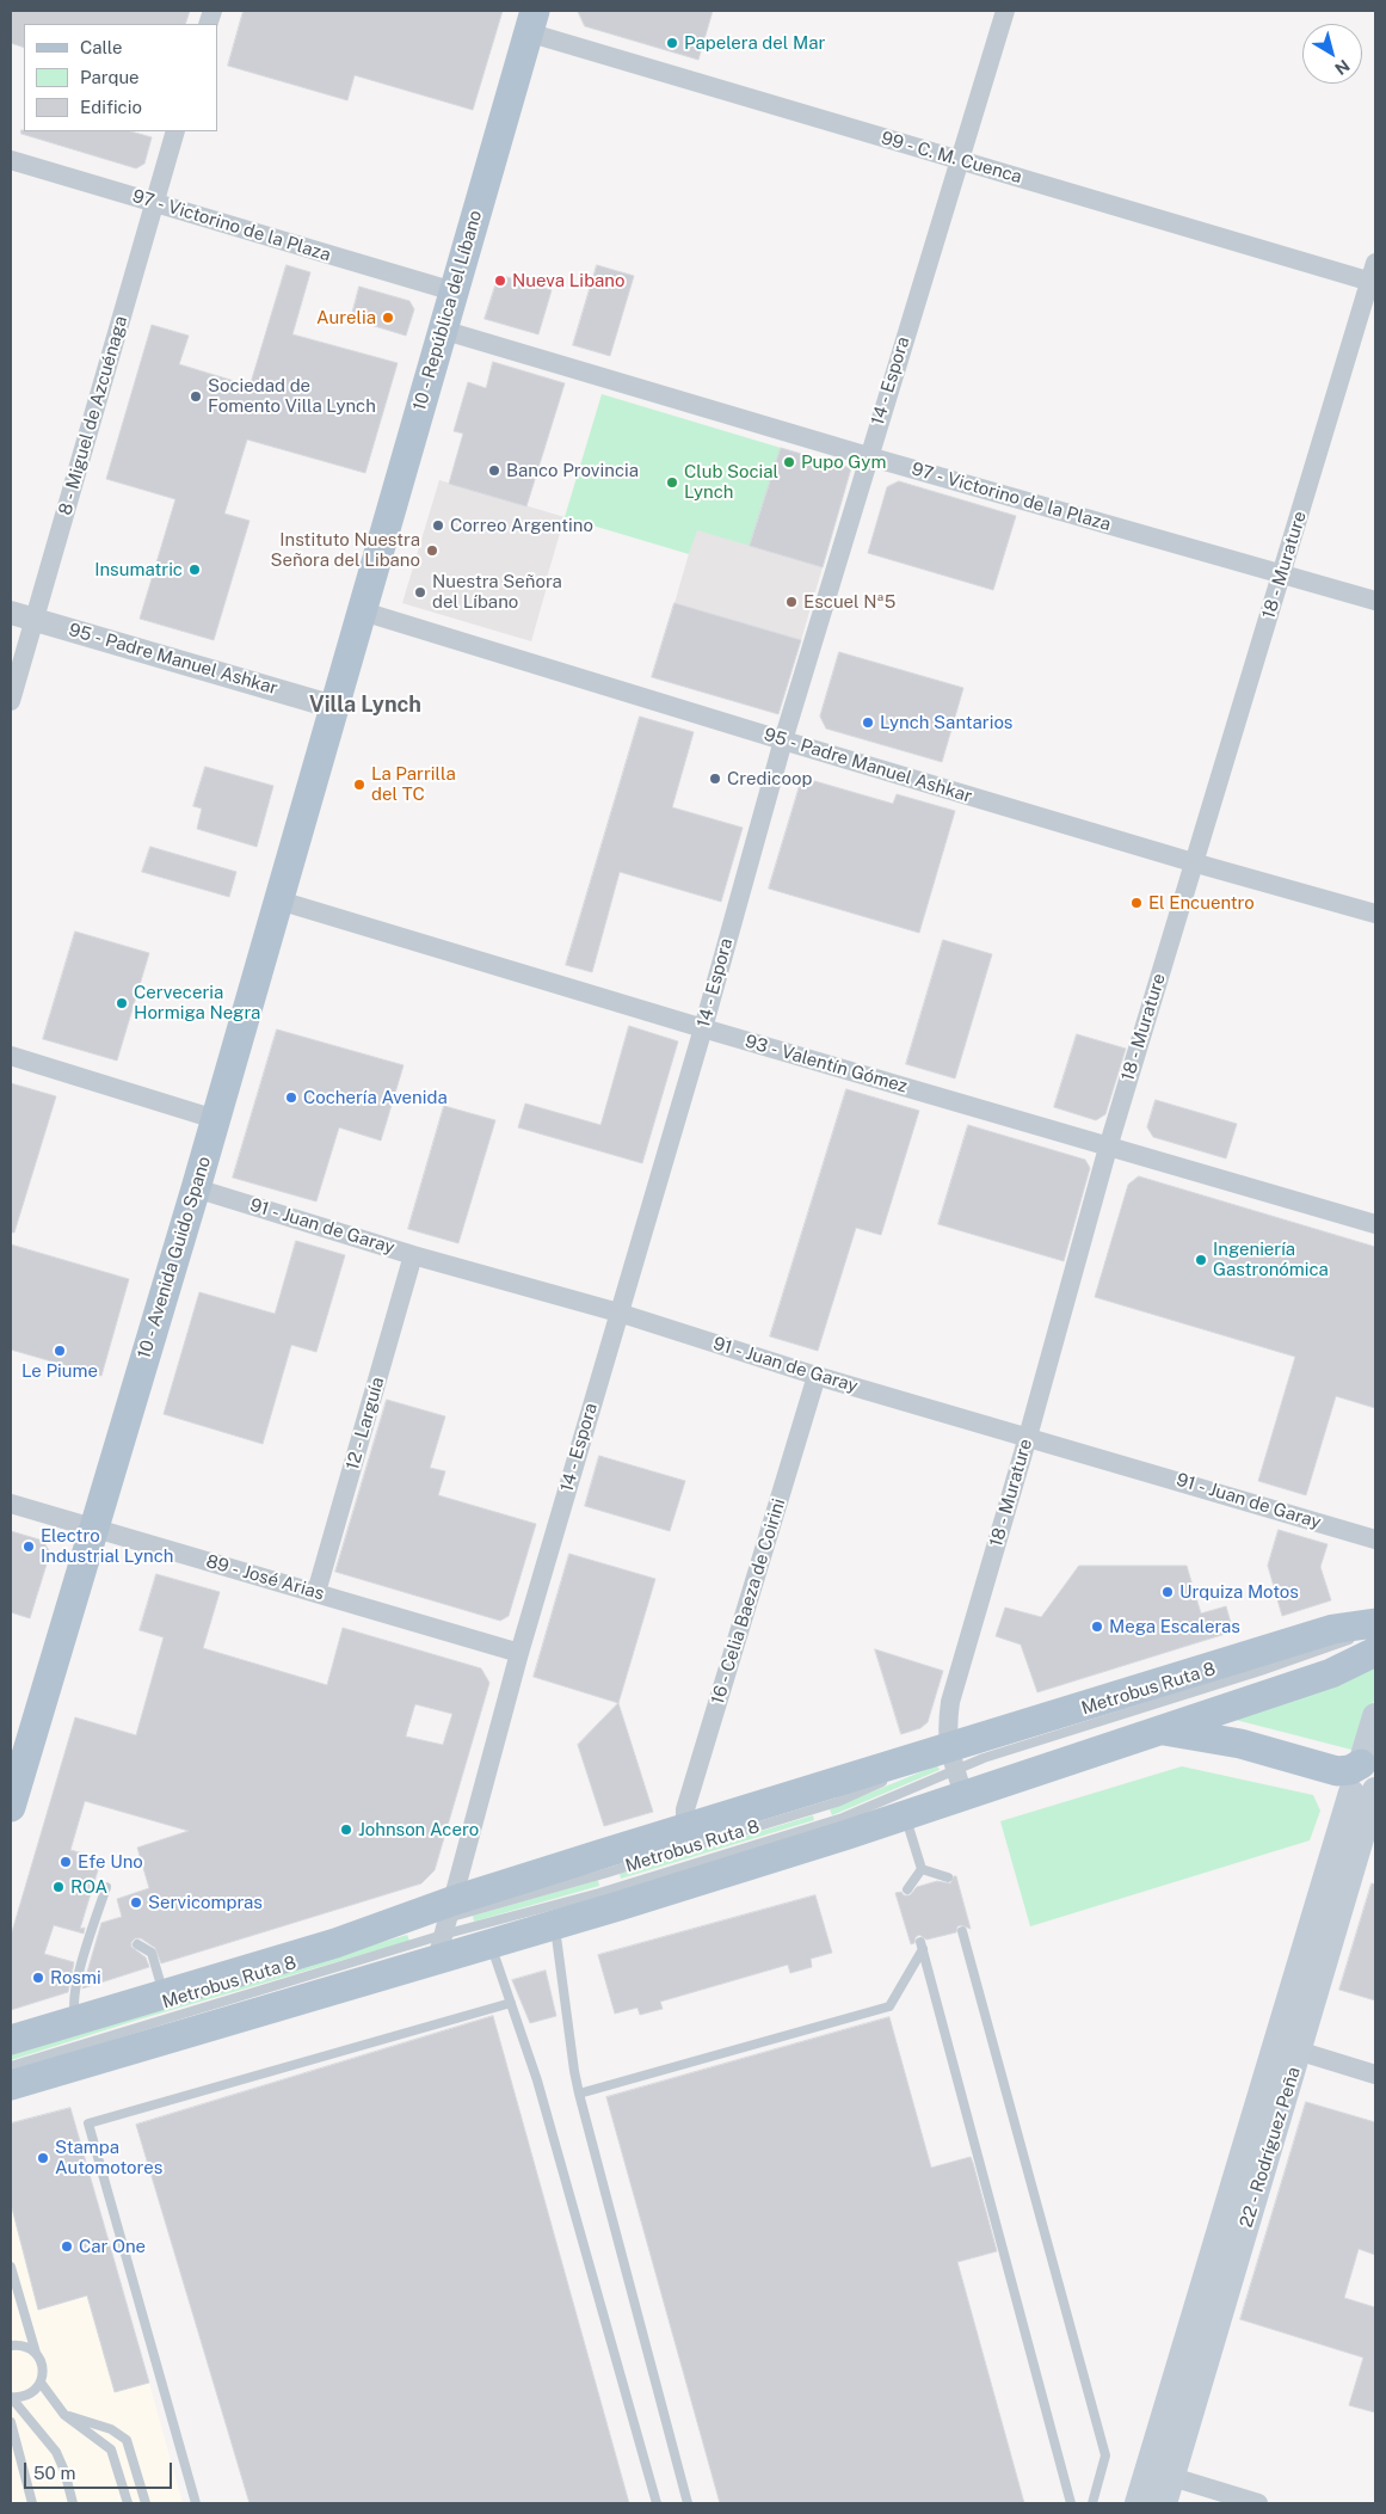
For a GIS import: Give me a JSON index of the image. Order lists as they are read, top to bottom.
{
  "streets": {
    "main road": ["10 - República del Líbano", "10 - Avenida Guido Spano", "22 - Rodríguez Peña"],
    "street": [
      "99 - C. M. Cuenca",
      "97 - Victorino de la Plaza",
      "14 - Espora",
      "8 - Miguel de Azcuénaga",
      "18 - Murature",
      "95 - Padre Manuel Ashkar",
      "93 - Valentín Gómez",
      "91 - Juan de Garay",
      "12 - Larguía",
      "89 - José Arias",
      "16 - Celia Baeza de Coirini"
    ],
    "lane": ["Metrobus Ruta 8"]
  },
  "crossings": [
    ["99 - C. M. Cuenca", "10 - República del Líbano"],
    ["99 - C. M. Cuenca", "14 - Espora"],
    ["99 - C. M. Cuenca", "18 - Murature"],
    ["97 - Victorino de la Plaza", "10 - República del Líbano"],
    ["97 - Victorino de la Plaza", "14 - Espora"],
    ["97 - Victorino de la Plaza", "8 - Miguel de Azcuénaga"],
    ["97 - Victorino de la Plaza", "18 - Murature"],
    ["10 - República del Líbano", "95 - Padre Manuel Ashkar"],
    ["10 - República del Líbano", "10 - Avenida Guido Spano"],
    ["14 - Espora", "95 - Padre Manuel Ashkar"],
    ["14 - Espora", "93 - Valentín Gómez"],
    ["14 - Espora", "91 - Juan de Garay"],
    ["14 - Espora", "89 - José Arias"],
    ["14 - Espora", "Metrobus Ruta 8"],
    ["8 - Miguel de Azcuénaga", "95 - Padre Manuel Ashkar"],
    ["18 - Murature", "95 - Padre Manuel Ashkar"],
    ["18 - Murature", "93 - Valentín Gómez"],
    ["18 - Murature", "91 - Juan de Garay"],
    ["18 - Murature", "Metrobus Ruta 8"],
    ["95 - Padre Manuel Ashkar", "10 - Avenida Guido Spano"],
    ["93 - Valentín Gómez", "10 - Avenida Guido Spano"],
    ["91 - Juan de Garay", "10 - Avenida Guido Spano"],
    ["91 - Juan de Garay", "12 - Larguía"],
    ["91 - Juan de Garay", "16 - Celia Baeza de Coirini"],
    ["10 - Avenida Guido Spano", "89 - José Arias"],
    ["12 - Larguía", "89 - José Arias"]
  ],
  "districts": ["Villa Lynch"],
  "places": [
    "Papelera del Mar",
    "Nueva Libano",
    "Aurelia",
    "Sociedad de Fomento Villa Lynch",
    "Pupo Gym",
    "Banco Provincia",
    "Club Social Lynch",
    "Correo Argentino",
    "Instituto Nuestra Señora del Libano",
    "Insumatric",
    "Nuestra Señora del Líbano",
    "Escuel Nª5",
    "Lynch Santarios",
    "Credicoop",
    "La Parrilla del TC",
    "El Encuentro",
    "Cerveceria Hormiga Negra",
    "Cochería Avenida",
    "Ingeniería Gastronómica",
    "Le Piume",
    "Electro Industrial Lynch",
    "Urquiza Motos",
    "Mega Escaleras",
    "Johnson Acero",
    "Efe Uno",
    "ROA",
    "Servicompras",
    "Rosmi",
    "Stampa Automotores",
    "Car One"
  ],
  "legend": ["Calle", "Parque", "Edificio"],
  "scale_bar": "50 m",
  "north": "bottom right"
}
